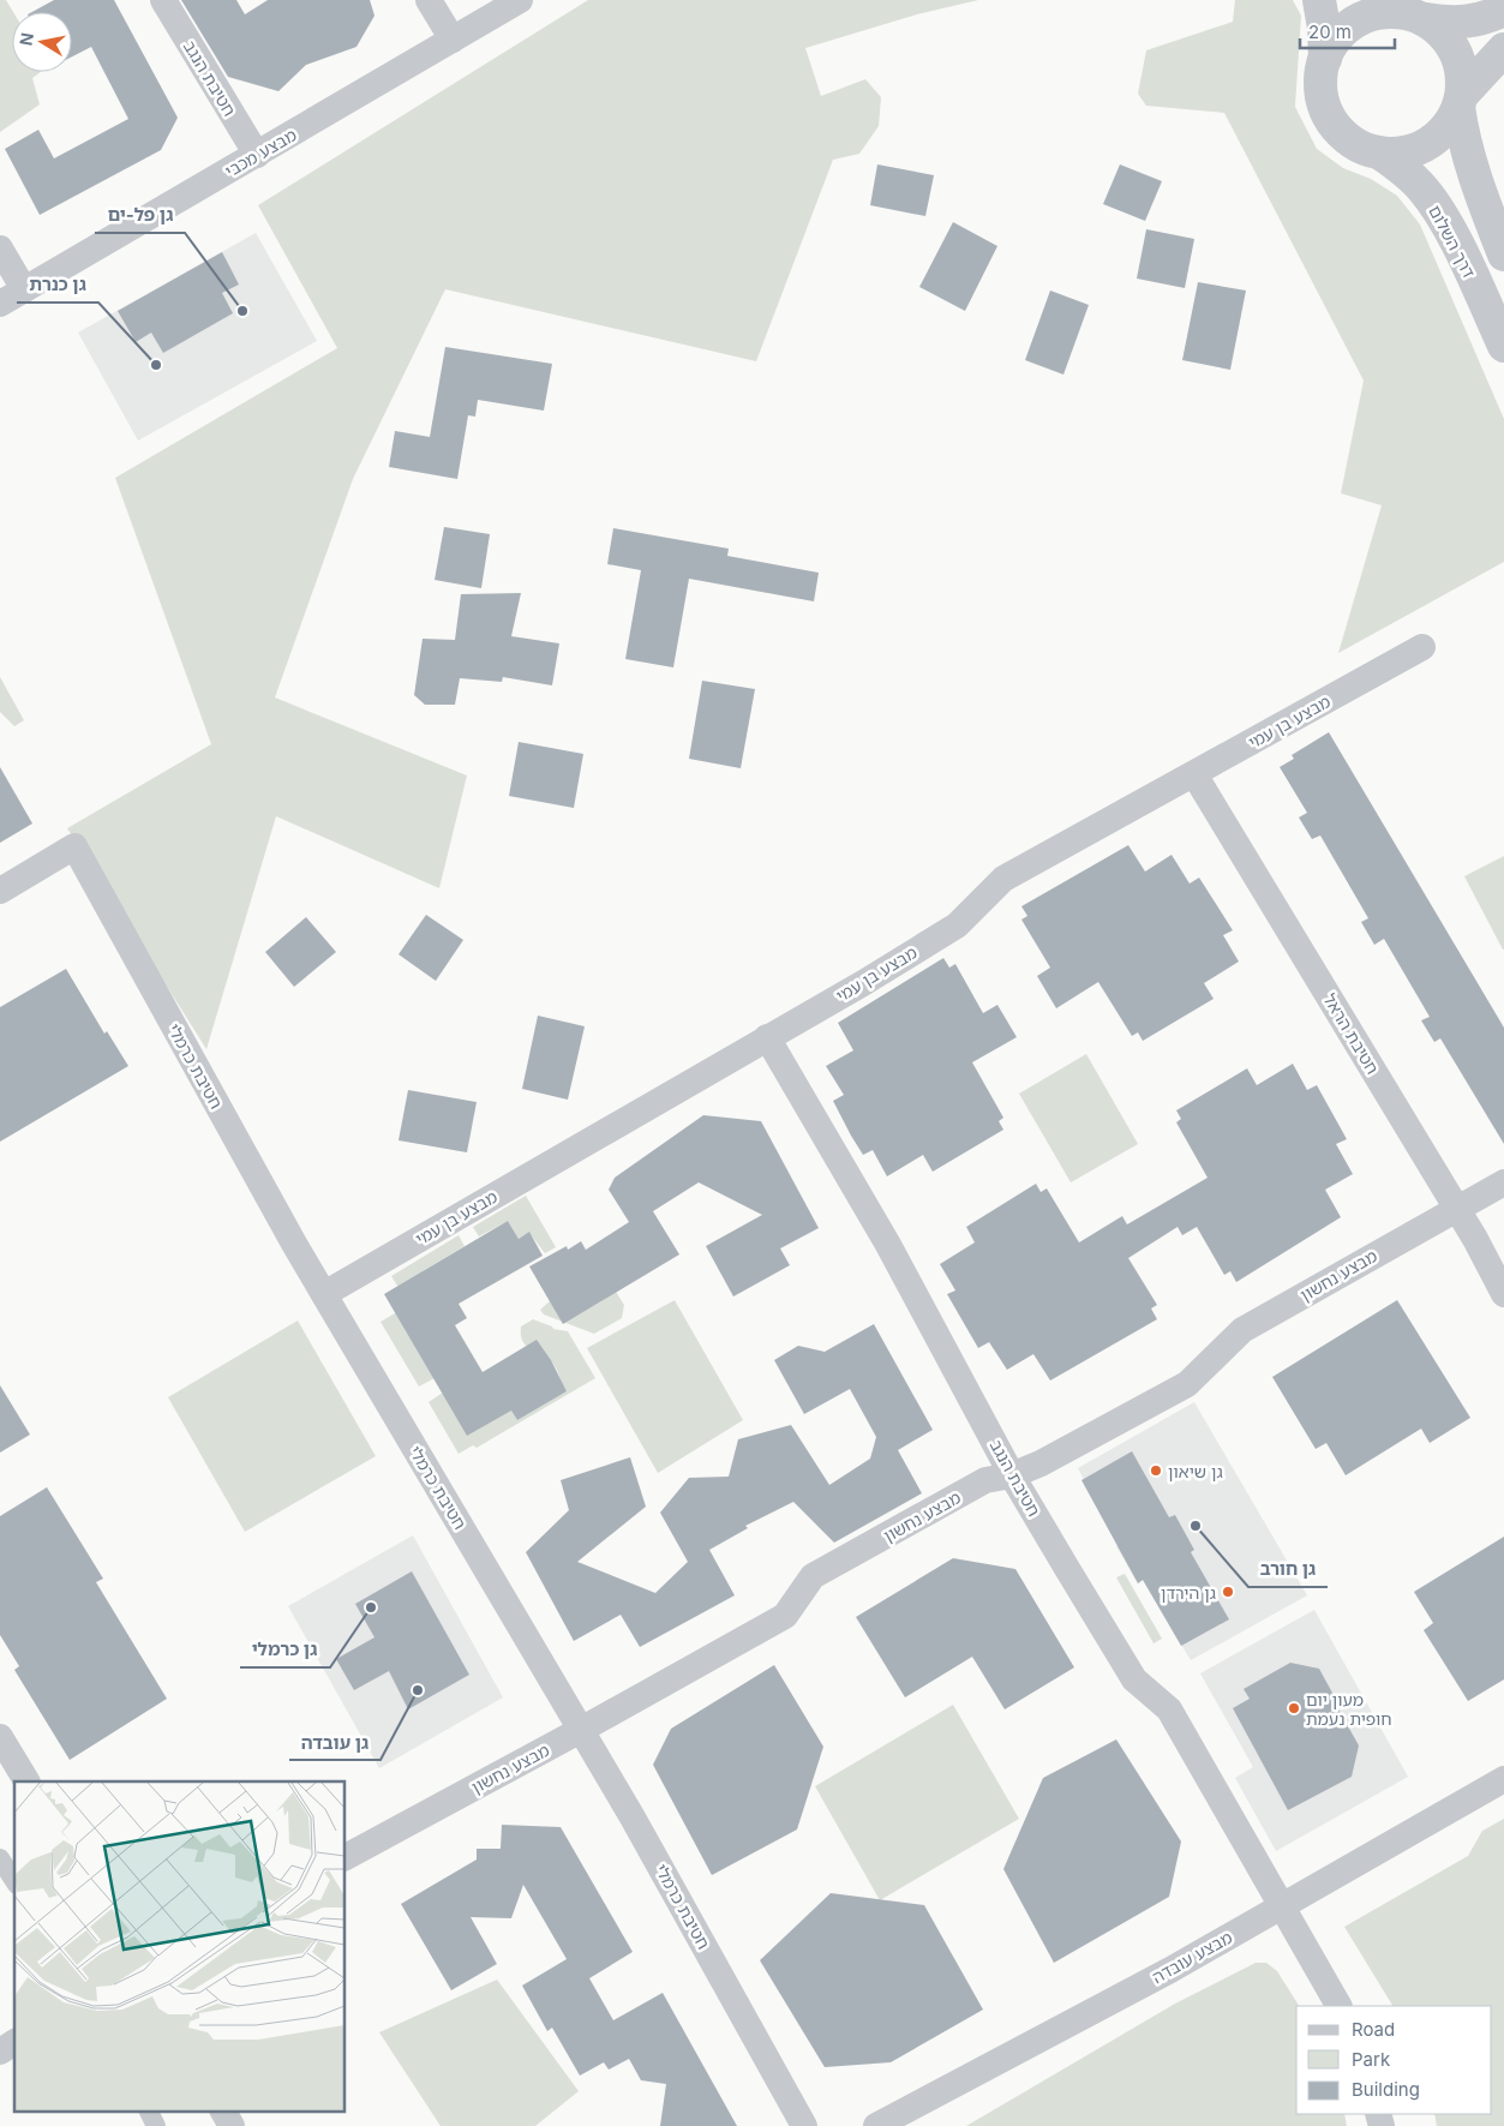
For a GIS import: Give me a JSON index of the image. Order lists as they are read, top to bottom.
{
  "streets": {
    "street": [
      "חטיבת הנגב",
      "מבצע מכבי",
      "דרך השלום",
      "מבצע בן עמי",
      "חטיבת הראל",
      "חטיבת כרמלי",
      "מבצע נחשון",
      "מבצע עובדה"
    ]
  },
  "crossings": [
    ["חטיבת הנגב", "מבצע מכבי"],
    ["חטיבת הנגב", "מבצע בן עמי"],
    ["חטיבת הנגב", "מבצע נחשון"],
    ["חטיבת הנגב", "מבצע עובדה"],
    ["מבצע בן עמי", "חטיבת הראל"],
    ["מבצע בן עמי", "חטיבת כרמלי"],
    ["חטיבת הראל", "מבצע נחשון"],
    ["חטיבת כרמלי", "מבצע נחשון"]
  ],
  "places": [
    "גן פל-ים",
    "גן כנרת",
    "גן שיאון",
    "גן חורב",
    "גן הירדן",
    "גן כרמלי",
    "גן עובדה",
    "מעון יום חופית נעמת"
  ],
  "legend": ["Road", "Park", "Building"],
  "scale_bar": "20 m",
  "north": "left"
}
